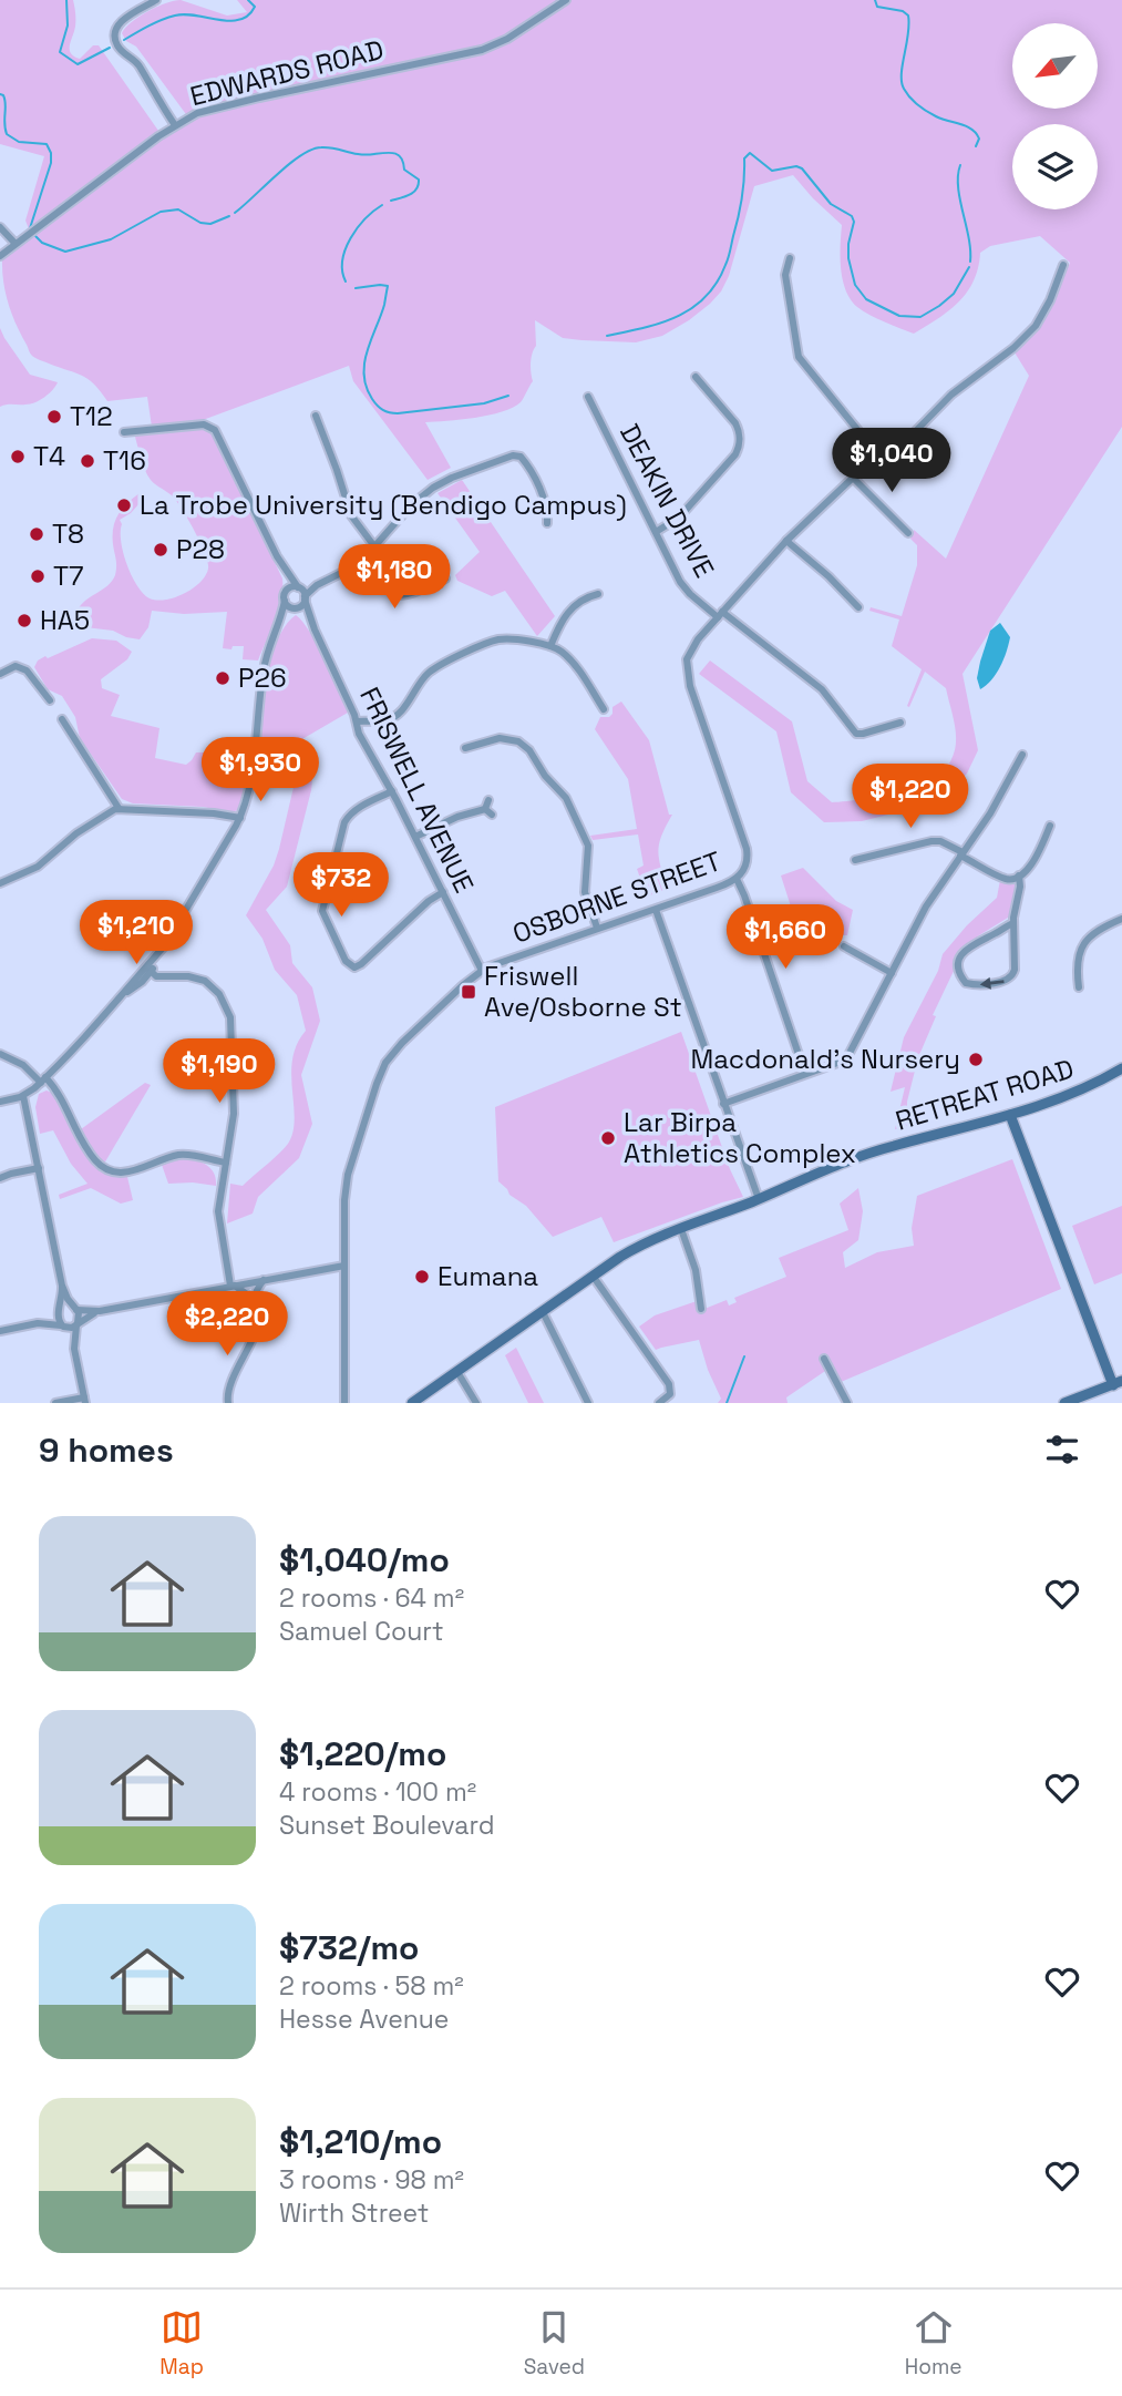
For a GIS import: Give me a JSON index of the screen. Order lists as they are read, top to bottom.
{
  "streets": {
    "street": [
      "EDWARDS ROAD",
      "DEAKIN DRIVE",
      "FRISWELL AVENUE",
      "OSBORNE STREET",
      "RETREAT ROAD"
    ]
  },
  "crossings": [
    ["DEAKIN DRIVE", "OSBORNE STREET"],
    ["FRISWELL AVENUE", "OSBORNE STREET"]
  ],
  "places": {
    "other": [
      "T12",
      "T4",
      "T16",
      "La Trobe University (Bendigo Campus)",
      "T8",
      "P28",
      "T7",
      "HA5",
      "P26",
      "Macdonald’s Nursery",
      "Lar Birpa Athletics Complex",
      "Eumana"
    ],
    "transit": ["Friswell Ave/Osborne St"]
  },
  "north": "bottom left",
  "page": {
    "price": [
      "$1,040",
      "$1,180",
      "$1,930",
      "$1,220",
      "$732",
      "$1,210",
      "$1,660",
      "$1,190",
      "$2,220"
    ],
    "heading": "9 homes",
    "list": [
      {
        "name": "$1,040/mo",
        "note": "2 rooms · 64 m² · Samuel Court"
      },
      {
        "name": "$1,220/mo",
        "note": "4 rooms · 100 m² · Sunset Boulevard"
      },
      {
        "name": "$732/mo",
        "note": "2 rooms · 58 m² · Hesse Avenue"
      },
      {
        "name": "$1,210/mo",
        "note": "3 rooms · 98 m² · Wirth Street"
      }
    ],
    "tabs": ["Map", "Saved", "Home"]
  }
}
